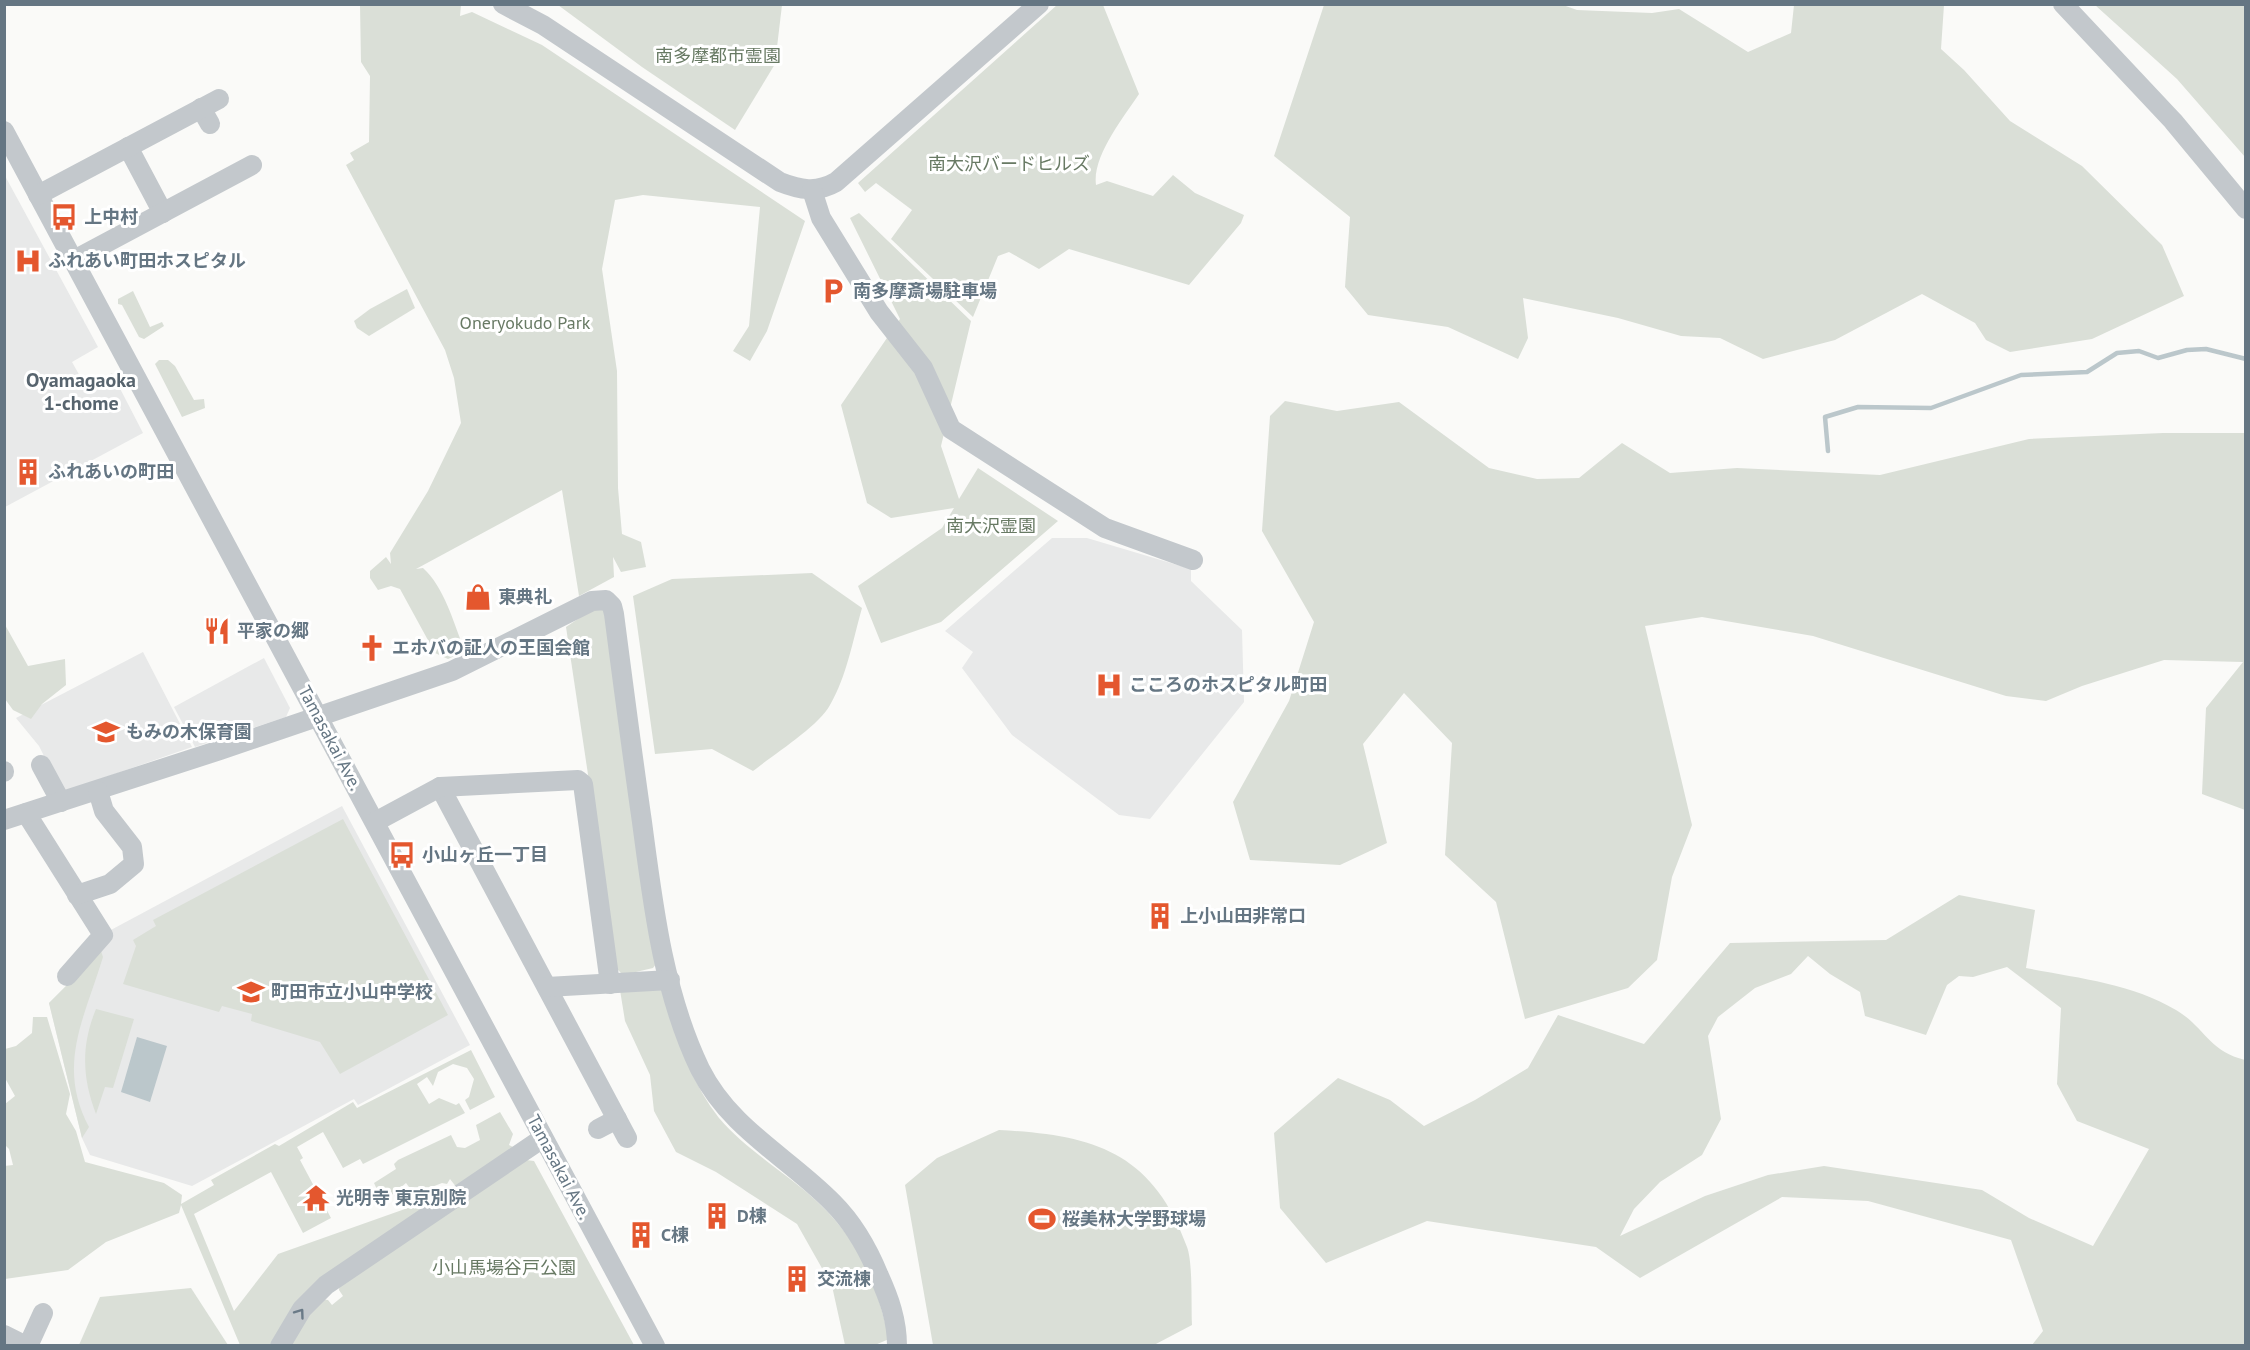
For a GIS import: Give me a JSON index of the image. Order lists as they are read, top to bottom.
{
  "streets": {
    "street": ["Tamasakai Ave."]
  },
  "districts": ["Oyamagaoka 1-chome"],
  "parks": [
    "南多摩都市霊園",
    "南大沢バードヒルズ",
    "Oneryokudo Park",
    "南大沢霊園",
    "小山馬場谷戸公園"
  ],
  "places": {
    "bus stop": ["上中村", "小山ヶ丘一丁目"],
    "hospital": ["ふれあい町田ホスピタル", "こころのホスピタル町田"],
    "parking": ["南多摩斎場駐車場"],
    "building": [
      "ふれあいの町田",
      "上小山田非常口",
      "D棟",
      "C棟",
      "交流棟"
    ],
    "shop": ["東典礼"],
    "restaurant": ["平家の郷"],
    "church": ["エホバの証人の王国会館"],
    "school or university": ["もみの木保育園", "町田市立小山中学校"],
    "temple": ["光明寺 東京別院"],
    "sports": ["桜美林大学野球場"]
  }
}
